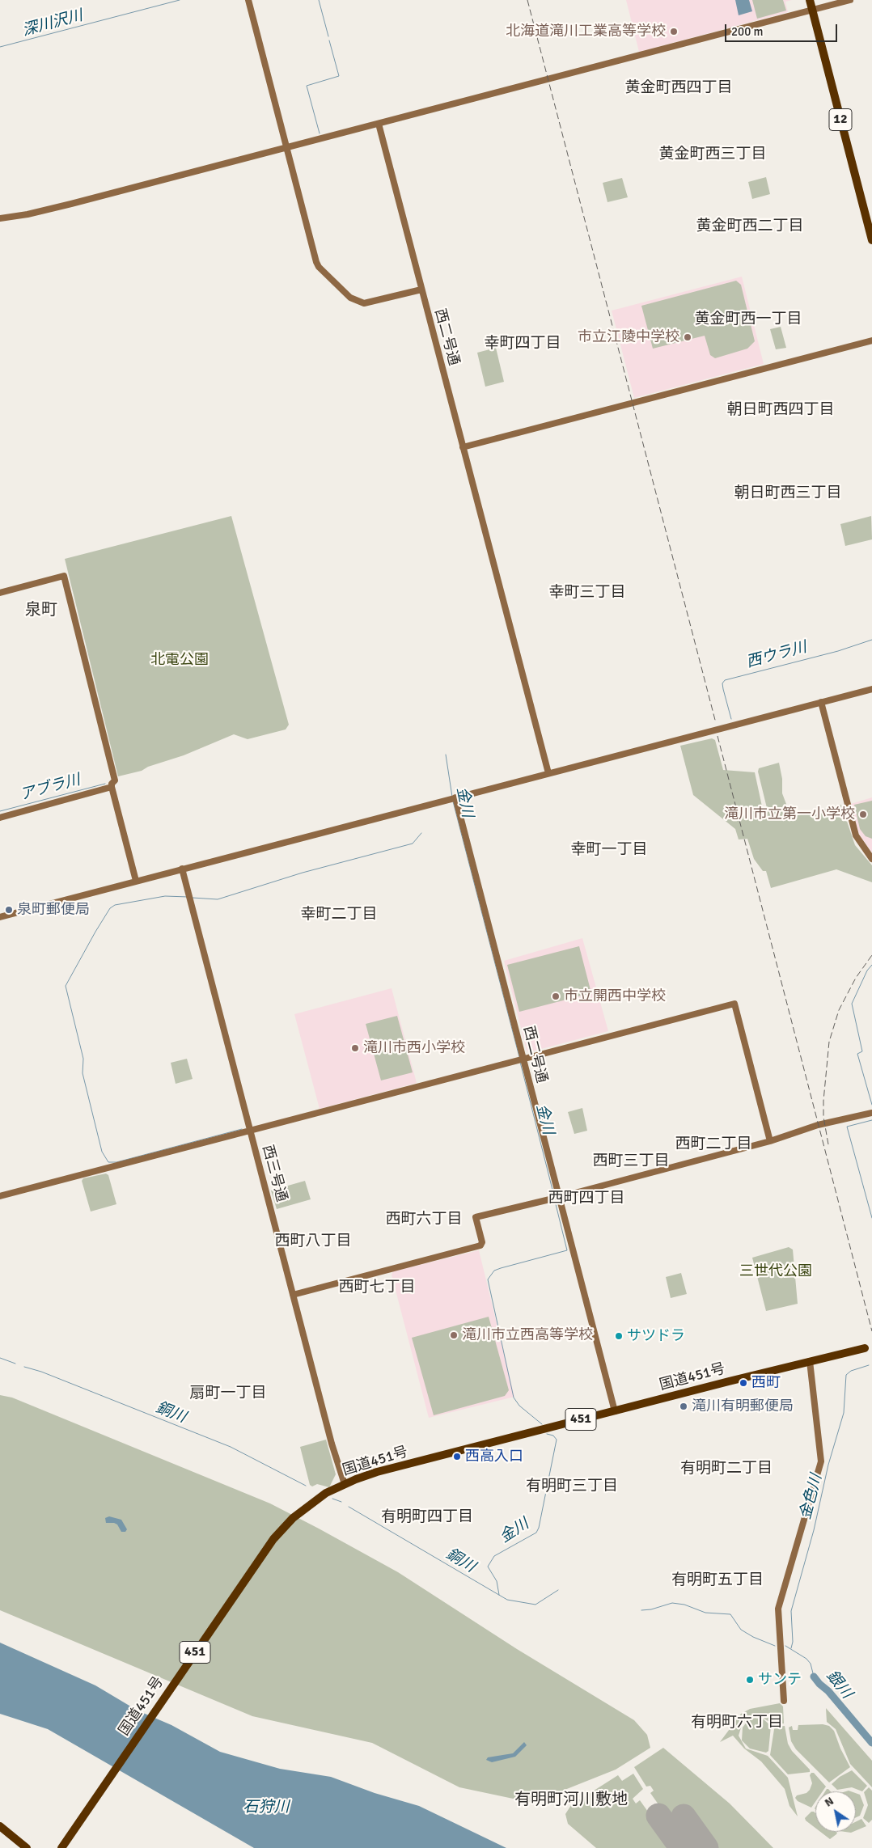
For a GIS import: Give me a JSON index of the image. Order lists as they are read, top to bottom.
{
  "streets": {
    "highway": ["12", "国道451号", "451"],
    "street": ["西二号通", "西三号通"]
  },
  "crossings": [
    ["西二号通", "国道451号"],
    ["西三号通", "国道451号"]
  ],
  "districts": [
    "黄金町西四丁目",
    "黄金町西三丁目",
    "黄金町西二丁目",
    "黄金町西一丁目",
    "幸町四丁目",
    "朝日町西四丁目",
    "朝日町西三丁目",
    "幸町三丁目",
    "泉町",
    "幸町一丁目",
    "幸町二丁目",
    "西町二丁目",
    "西町三丁目",
    "西町四丁目",
    "西町六丁目",
    "西町八丁目",
    "西町七丁目",
    "扇町一丁目",
    "有明町二丁目",
    "有明町三丁目",
    "有明町四丁目",
    "有明町五丁目",
    "有明町六丁目",
    "有明町河川敷地"
  ],
  "water": [
    "深川沢川",
    "西ウラ川",
    "アブラ川",
    "金川",
    "銅川",
    "金色川",
    "銀川",
    "石狩川"
  ],
  "parks": ["北電公園", "三世代公園"],
  "places": [
    "北海道滝川工業高等学校",
    "市立江陵中学校",
    "滝川市立第一小学校",
    "泉町郵便局",
    "市立開西中学校",
    "滝川市西小学校",
    "滝川市立西高等学校",
    "サツドラ",
    "西町",
    "滝川有明郵便局",
    "西高入口",
    "サンテ"
  ],
  "scale_bar": "200 m",
  "north": "top left"
}
